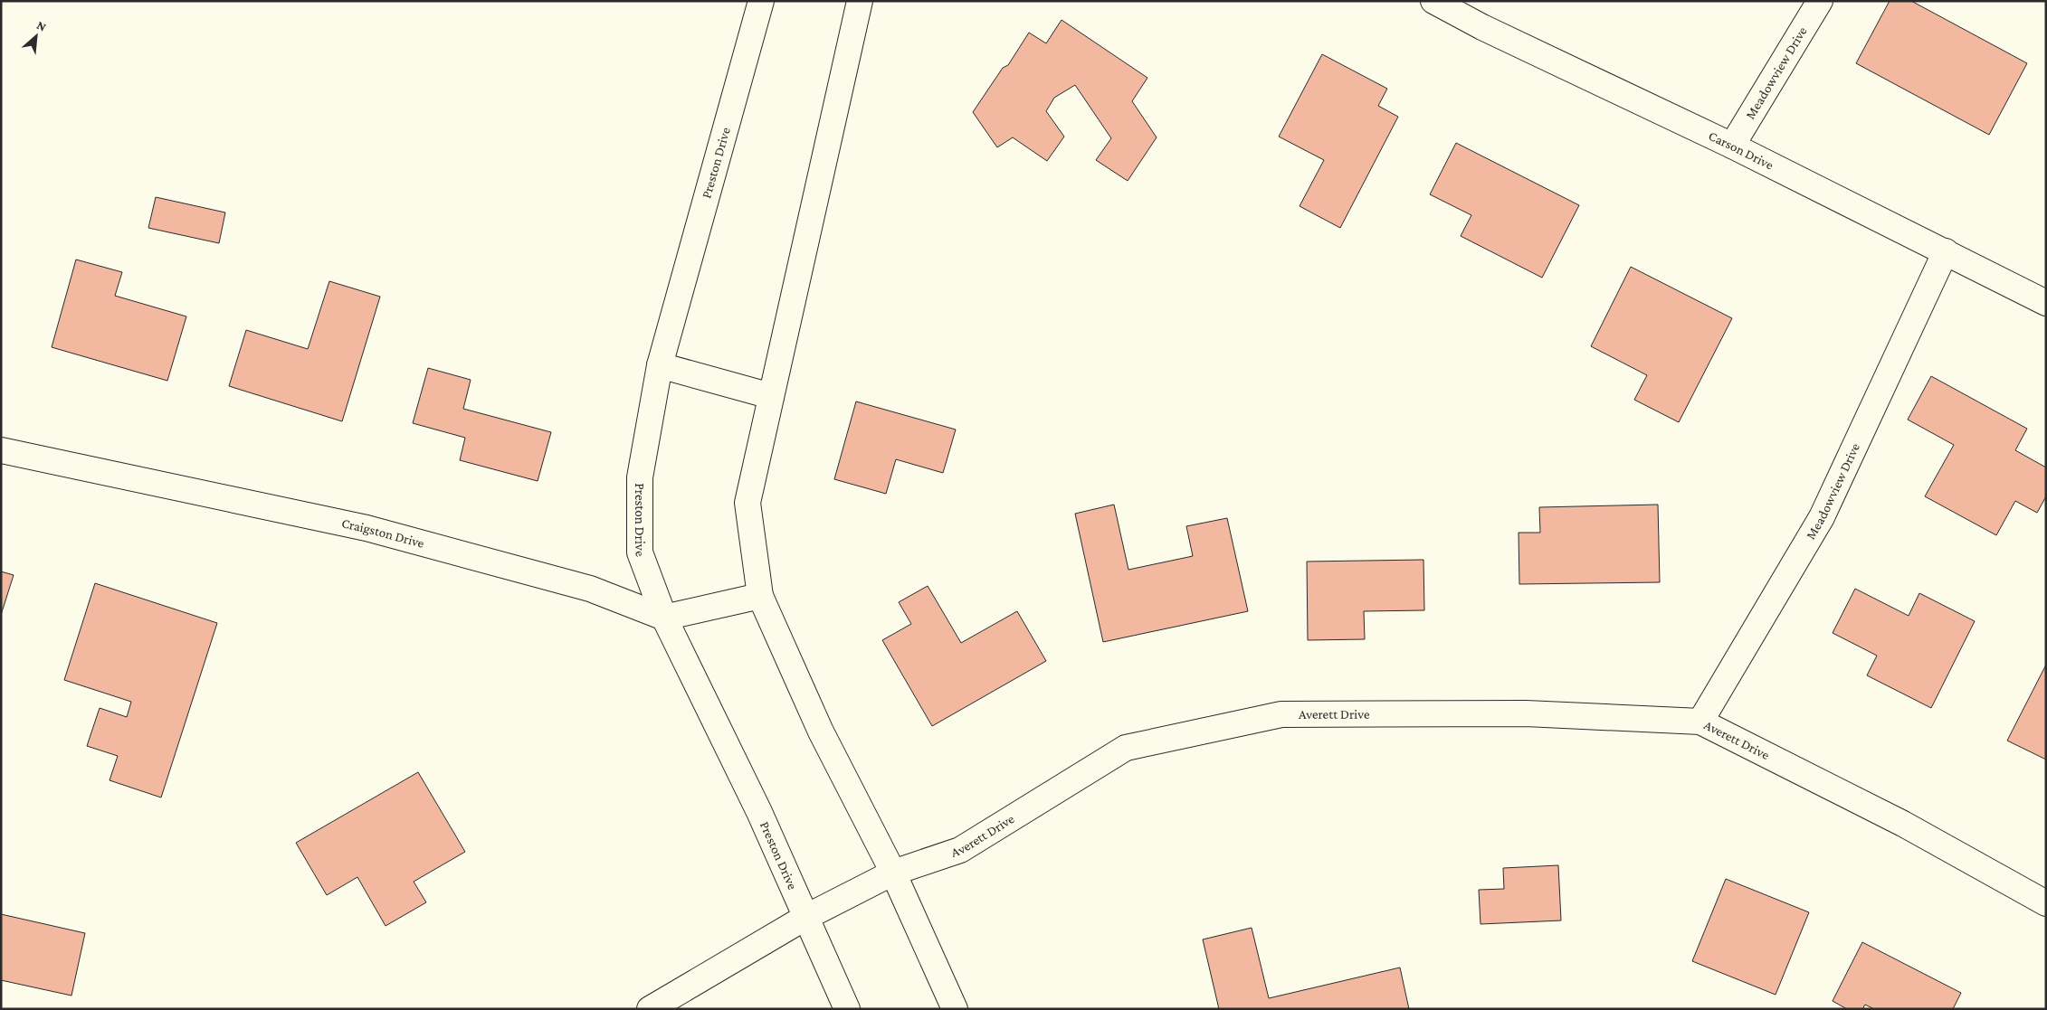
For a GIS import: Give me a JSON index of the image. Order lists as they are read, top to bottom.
{
  "streets": {
    "street": [
      "Meadowview Drive",
      "Carson Drive",
      "Preston Drive",
      "Craigston Drive",
      "Averett Drive"
    ]
  },
  "crossings": [
    ["Meadowview Drive", "Carson Drive"],
    ["Meadowview Drive", "Averett Drive"],
    ["Preston Drive", "Craigston Drive"],
    ["Preston Drive", "Averett Drive"]
  ],
  "north": "top right"
}
